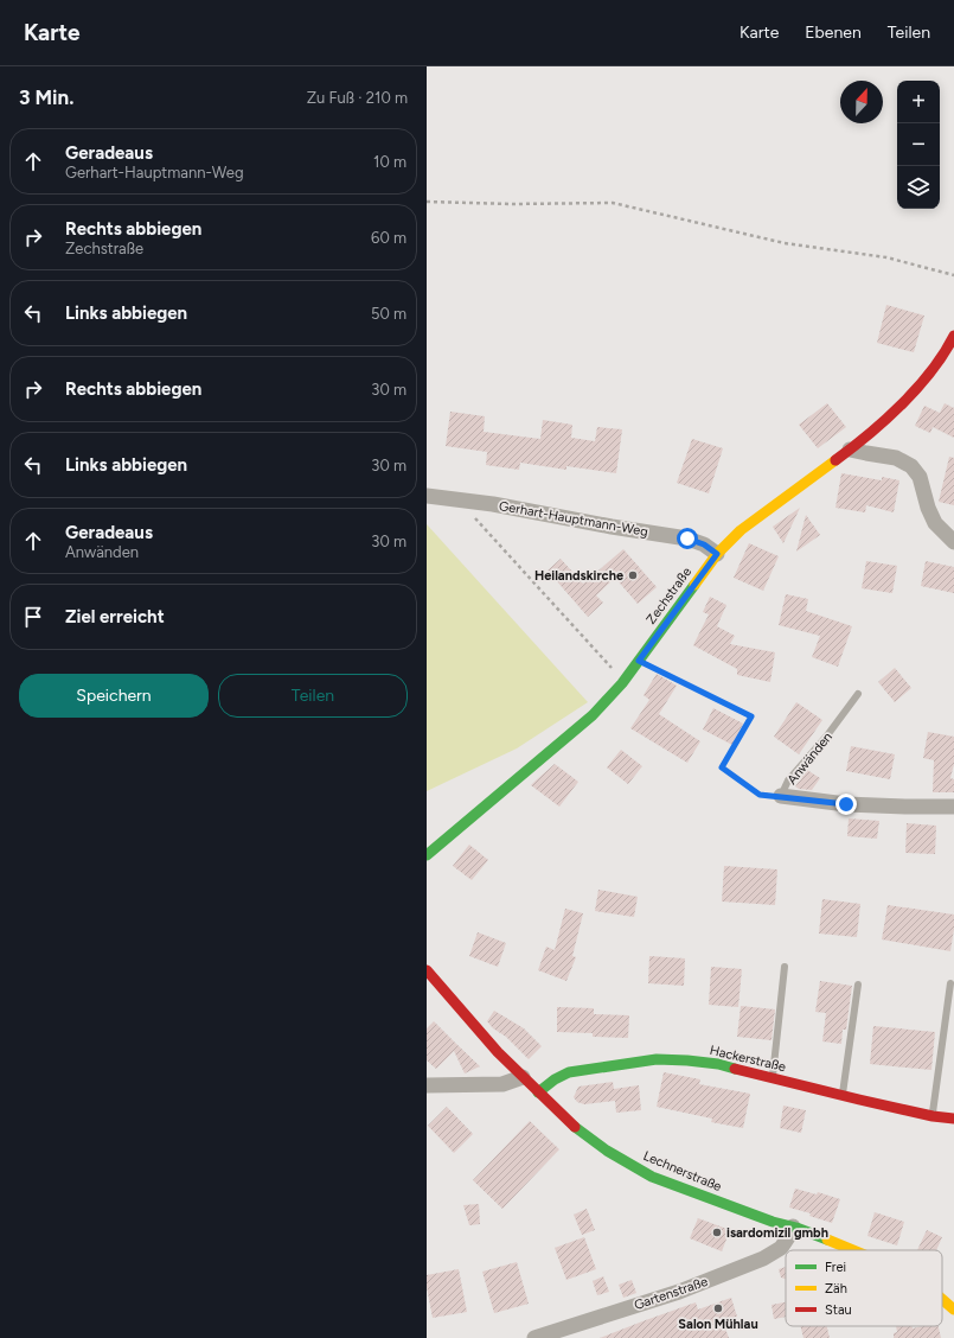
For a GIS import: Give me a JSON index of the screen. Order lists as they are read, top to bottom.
{
  "streets": {
    "street": [
      "Gerhart-Hauptmann-Weg",
      "Zechstraße",
      "Anwänden",
      "Hackerstraße",
      "Lechnerstraße",
      "Gartenstraße"
    ]
  },
  "crossings": [
    ["Gerhart-Hauptmann-Weg", "Zechstraße"],
    ["Hackerstraße", "Lechnerstraße"],
    ["Lechnerstraße", "Gartenstraße"]
  ],
  "places": ["Heilandskirche", "isardomizil gmbh", "Salon Mühlau"],
  "legend": ["Frei", "Zäh", "Stau"],
  "north": "top",
  "page": {
    "header": "Karte",
    "nav": ["Karte", "Ebenen", "Teilen"],
    "heading": ["3 Min.", "Zu Fuß · 210 m"],
    "map_buttons": ["+", "−"],
    "list": [
      ["Geradeaus", "Gerhart-Hauptmann-Weg", "10 m"],
      ["Rechts abbiegen", "Zechstraße", "60 m"],
      ["Links abbiegen", "50 m"],
      ["Rechts abbiegen", "30 m"],
      ["Links abbiegen", "30 m"],
      ["Geradeaus", "Anwänden", "30 m"],
      "Ziel erreicht"
    ],
    "buttons": ["Speichern", "Teilen"]
  }
}
